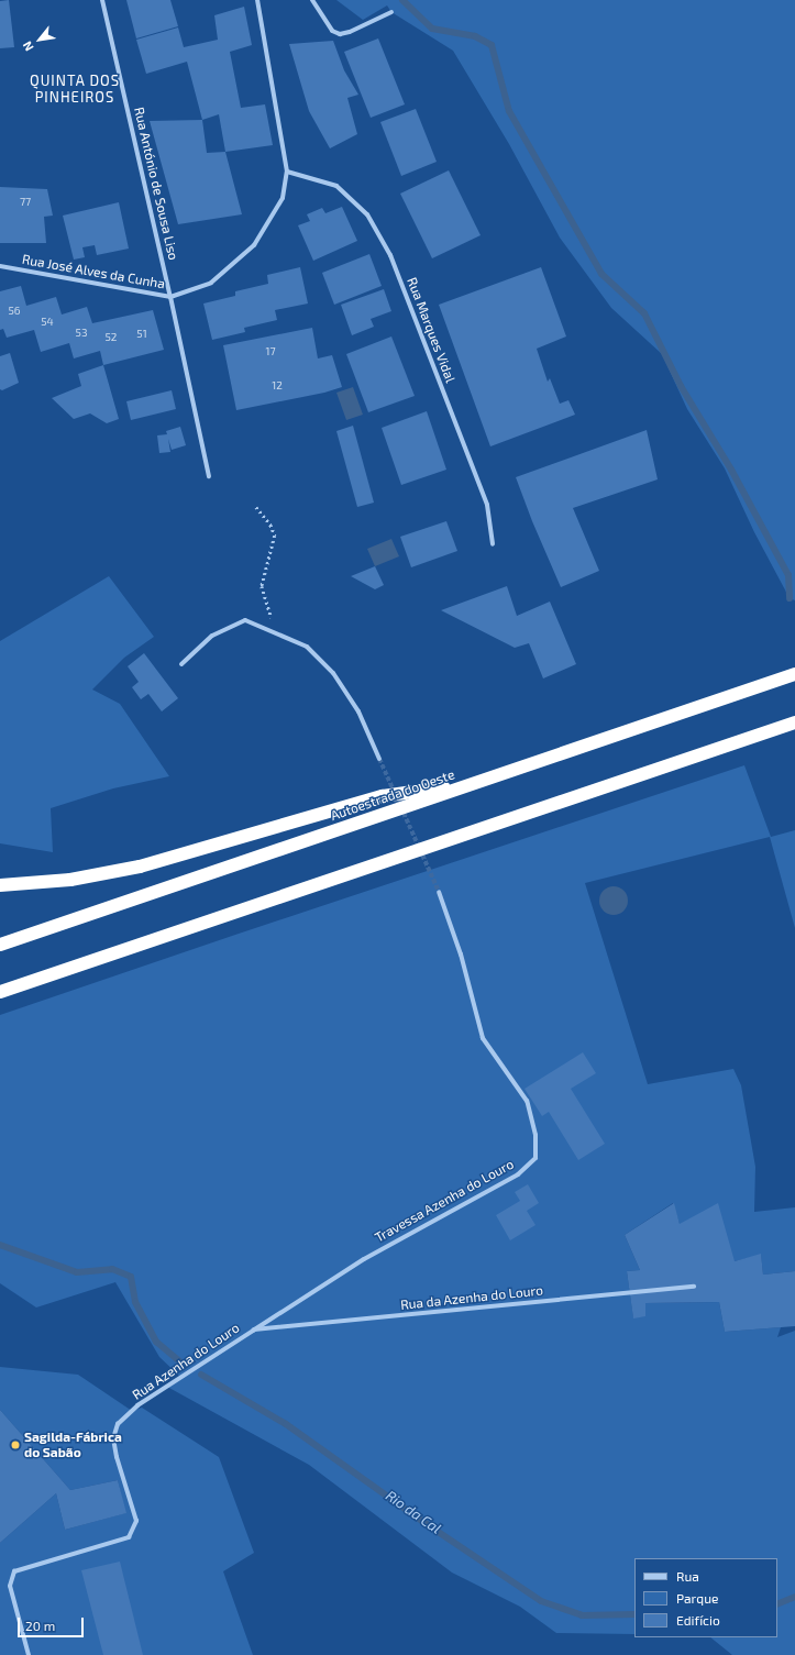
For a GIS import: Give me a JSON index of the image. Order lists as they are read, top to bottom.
{
  "streets": {
    "highway": ["Autoestrada do Oeste"],
    "street": [
      "Rua António de Sousa Liso",
      "Rua José Alves da Cunha",
      "Rua Marques Vidal",
      "Travessa Azenha do Louro",
      "Rua da Azenha do Louro",
      "Rua Azenha do Louro"
    ]
  },
  "crossings": [
    ["Rua António de Sousa Liso", "Rua José Alves da Cunha"],
    ["Rua José Alves da Cunha", "Rua Marques Vidal"],
    ["Travessa Azenha do Louro", "Rua da Azenha do Louro"],
    ["Travessa Azenha do Louro", "Rua Azenha do Louro"],
    ["Rua da Azenha do Louro", "Rua Azenha do Louro"]
  ],
  "districts": ["QUINTA DOS PINHEIROS"],
  "water": ["Rio da Cal"],
  "places": ["Sagilda-Fábrica do Sabão"],
  "house_numbers": [
    "77",
    "56",
    "54",
    "53",
    "51",
    "52",
    "17",
    "12"
  ],
  "legend": ["Rua", "Parque", "Edifício"],
  "scale_bar": "20 m",
  "north": "bottom left"
}
